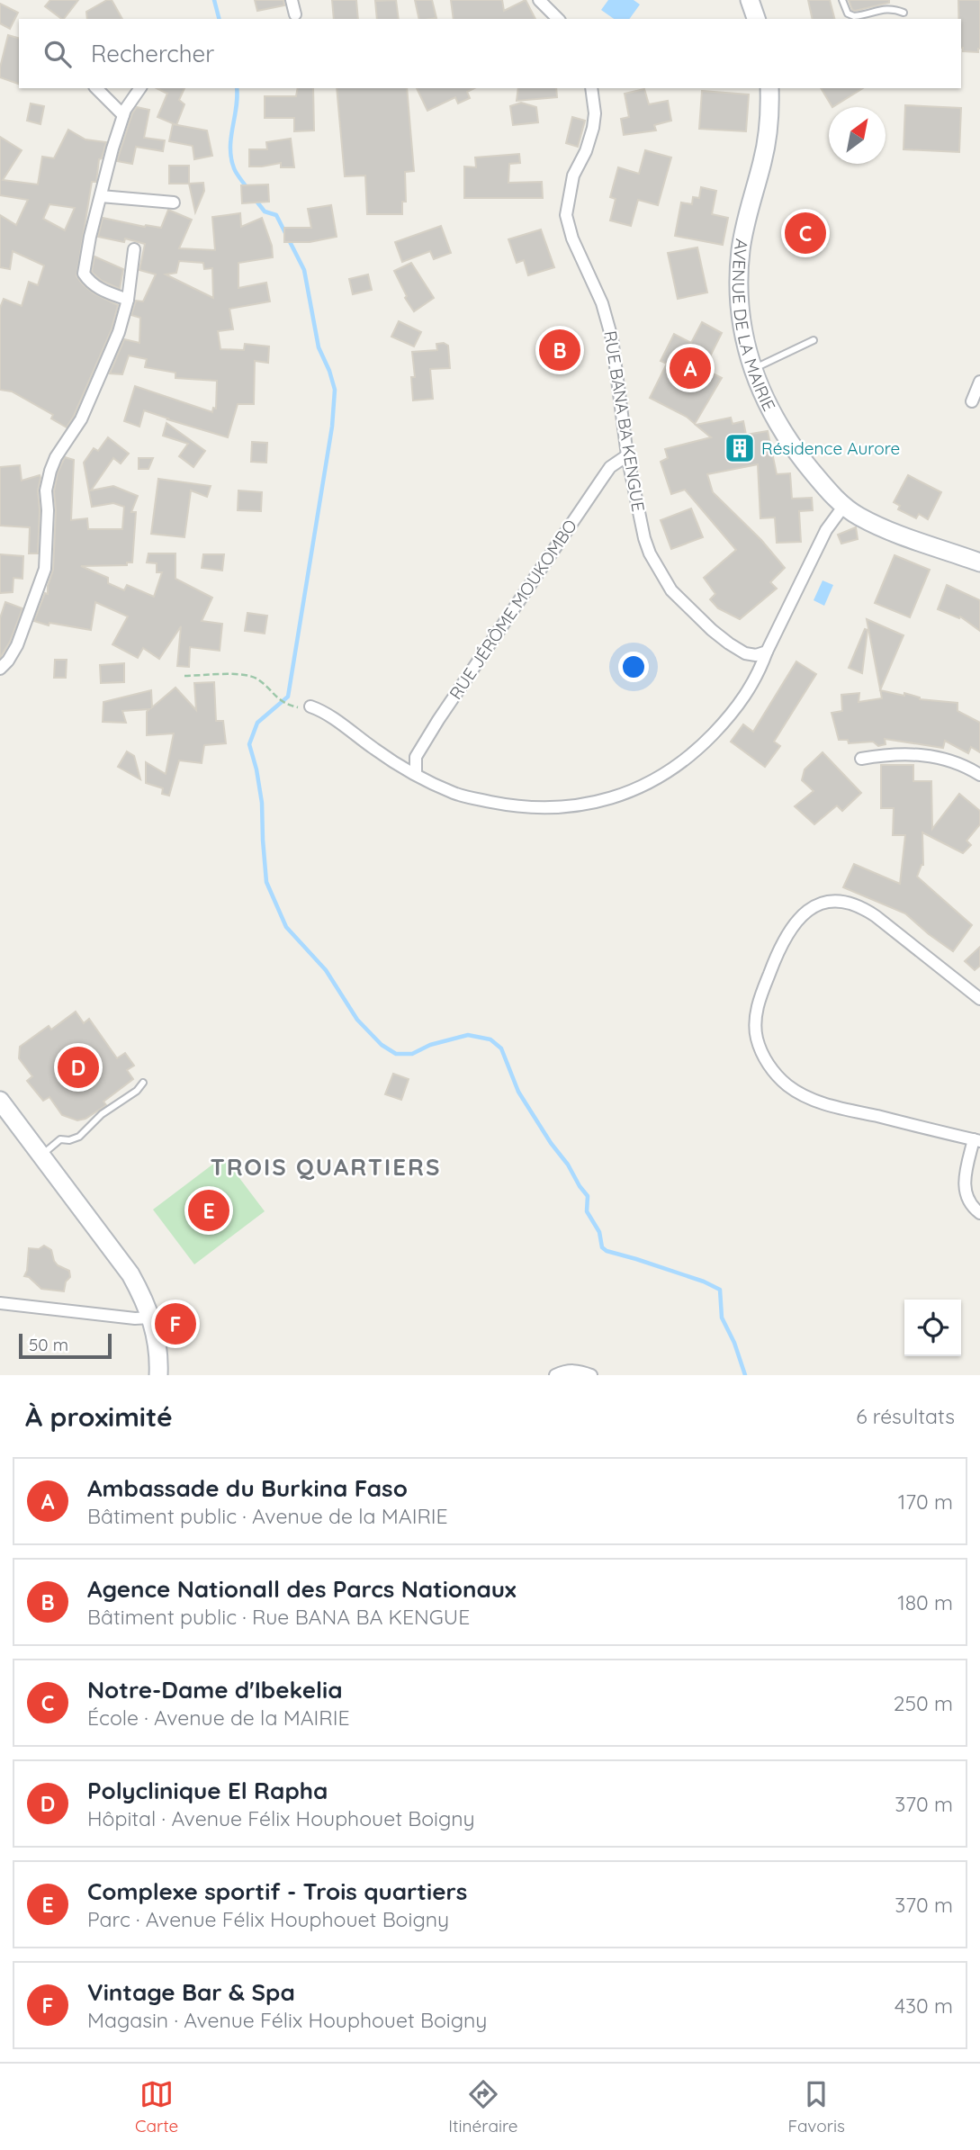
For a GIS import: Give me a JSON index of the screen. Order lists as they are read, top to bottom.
{
  "streets": {
    "main road": ["AVENUE DE LA MAIRIE"],
    "street": ["RUE BANA BA KENGUE", "RUE JÉRÔME MOUKOMBO"]
  },
  "crossings": [
    ["RUE BANA BA KENGUE", "RUE JÉRÔME MOUKOMBO"]
  ],
  "districts": ["TROIS QUARTIERS"],
  "places": {
    "building": ["Résidence Aurore"]
  },
  "scale_bar": "50 m",
  "north": "top right",
  "page": {
    "search": "Rechercher",
    "pins": [
      "C",
      "B",
      "A",
      "D",
      "E",
      "F"
    ],
    "scale": "50 m",
    "heading": ["À proximité", "6 résultats"],
    "list": [
      {
        "mark": "A",
        "name": "Ambassade du Burkina Faso",
        "note": "Bâtiment public · Avenue de la MAIRIE",
        "value": "170 m"
      },
      {
        "mark": "B",
        "name": "Agence Nationall des Parcs Nationaux",
        "note": "Bâtiment public · Rue BANA BA KENGUE",
        "value": "180 m"
      },
      {
        "mark": "C",
        "name": "Notre-Dame d'Ibekelia",
        "note": "École · Avenue de la MAIRIE",
        "value": "250 m"
      },
      {
        "mark": "D",
        "name": "Polyclinique El Rapha",
        "note": "Hôpital · Avenue Félix Houphouet Boigny",
        "value": "370 m"
      },
      {
        "mark": "E",
        "name": "Complexe sportif - Trois quartiers",
        "note": "Parc · Avenue Félix Houphouet Boigny",
        "value": "370 m"
      },
      {
        "mark": "F",
        "name": "Vintage Bar & Spa",
        "note": "Magasin · Avenue Félix Houphouet Boigny",
        "value": "430 m"
      }
    ],
    "nav": ["Carte", "Itinéraire", "Favoris"]
  }
}
